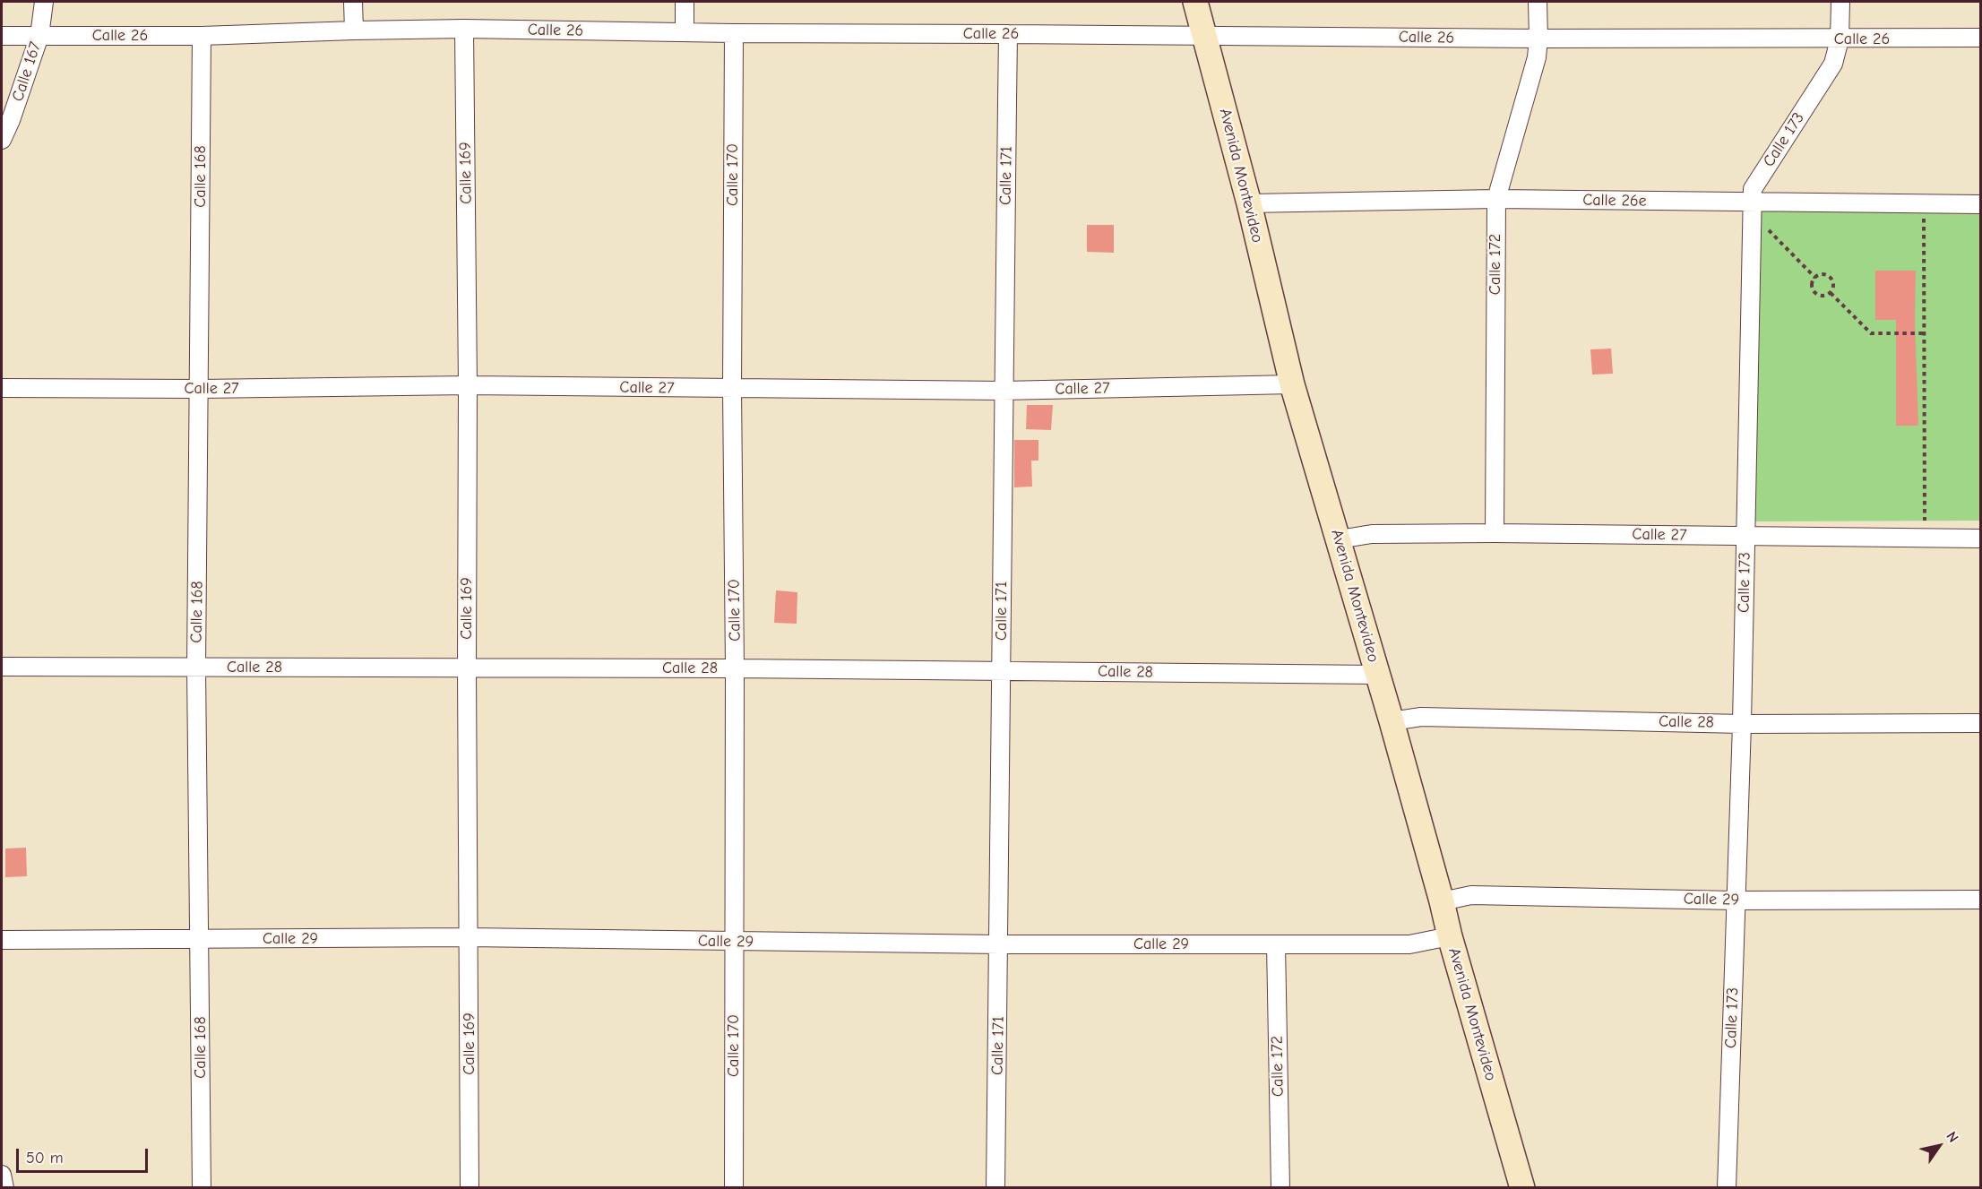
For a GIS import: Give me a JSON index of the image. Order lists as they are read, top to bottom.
{
  "streets": {
    "main road": ["Avenida Montevideo"],
    "street": [
      "Calle 26",
      "Calle 167",
      "Calle 173",
      "Calle 169",
      "Calle 170",
      "Calle 171",
      "Calle 168",
      "Calle 26e",
      "Calle 172",
      "Calle 27",
      "Calle 28",
      "Calle 29"
    ]
  },
  "crossings": [
    ["Calle 26", "Calle 167"],
    ["Calle 26", "Calle 173"],
    ["Calle 26", "Calle 169"],
    ["Calle 26", "Calle 170"],
    ["Calle 26", "Calle 171"],
    ["Calle 26", "Avenida Montevideo"],
    ["Calle 26", "Calle 168"],
    ["Calle 26", "Calle 172"],
    ["Calle 173", "Calle 26e"],
    ["Calle 173", "Calle 27"],
    ["Calle 173", "Calle 28"],
    ["Calle 173", "Calle 29"],
    ["Calle 169", "Calle 27"],
    ["Calle 169", "Calle 28"],
    ["Calle 169", "Calle 29"],
    ["Calle 170", "Calle 27"],
    ["Calle 170", "Calle 28"],
    ["Calle 170", "Calle 29"],
    ["Calle 171", "Calle 27"],
    ["Calle 171", "Calle 28"],
    ["Calle 171", "Calle 29"],
    ["Avenida Montevideo", "Calle 26e"],
    ["Avenida Montevideo", "Calle 27"],
    ["Avenida Montevideo", "Calle 28"],
    ["Avenida Montevideo", "Calle 29"],
    ["Calle 168", "Calle 27"],
    ["Calle 168", "Calle 28"],
    ["Calle 168", "Calle 29"],
    ["Calle 26e", "Calle 172"],
    ["Calle 172", "Calle 27"],
    ["Calle 172", "Calle 29"]
  ],
  "scale_bar": "50 m",
  "north": "top right"
}
